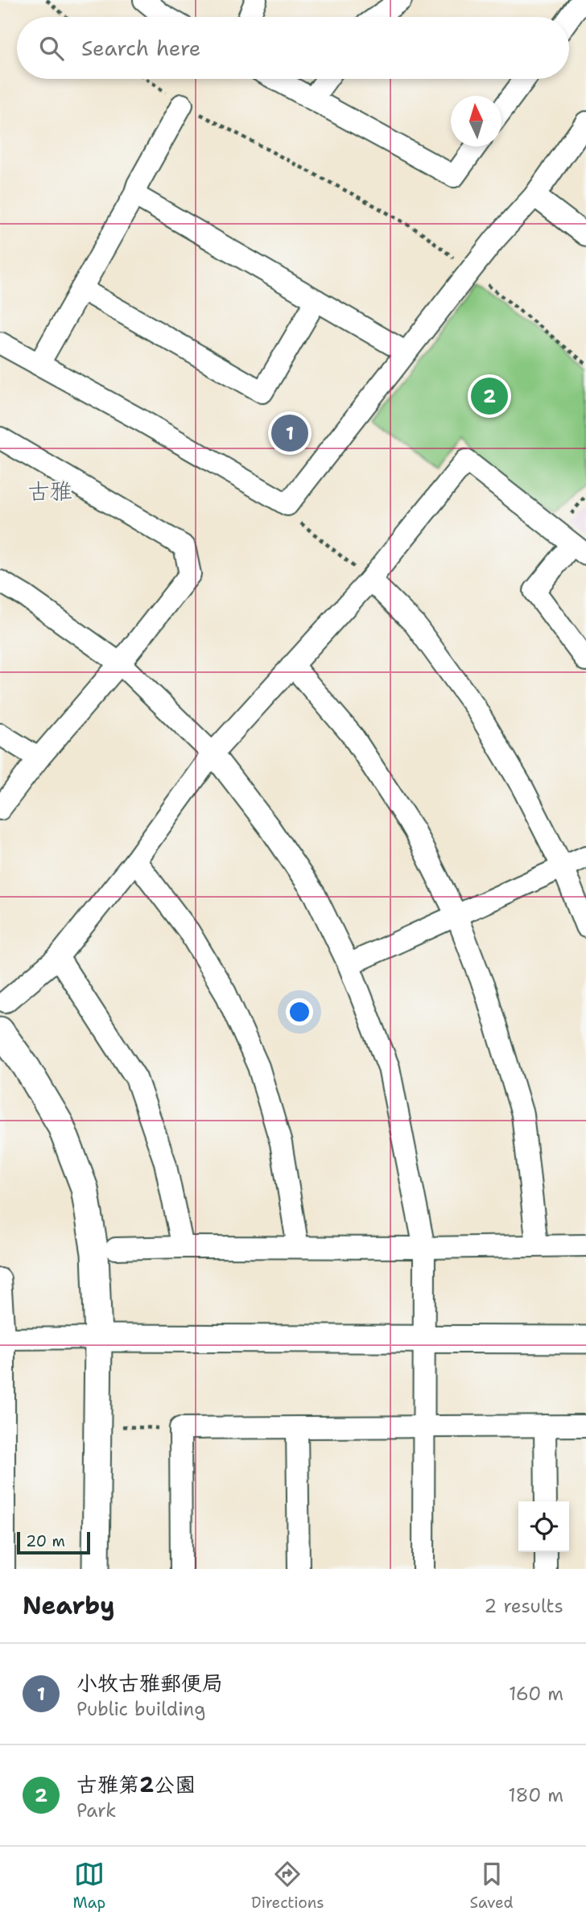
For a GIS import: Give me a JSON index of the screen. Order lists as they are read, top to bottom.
{
  "districts": ["古雅"],
  "scale_bar": "20 m",
  "north": "top",
  "page": {
    "search": "Search here",
    "pins": ["2", "1"],
    "scale": "20 m",
    "heading": ["Nearby", "2 results"],
    "list": [
      {
        "mark": "1",
        "name": "小牧古雅郵便局",
        "note": "Public building",
        "value": "160 m"
      },
      {
        "mark": "2",
        "name": "古雅第2公園",
        "note": "Park",
        "value": "180 m"
      }
    ],
    "nav": ["Map", "Directions", "Saved"]
  }
}
